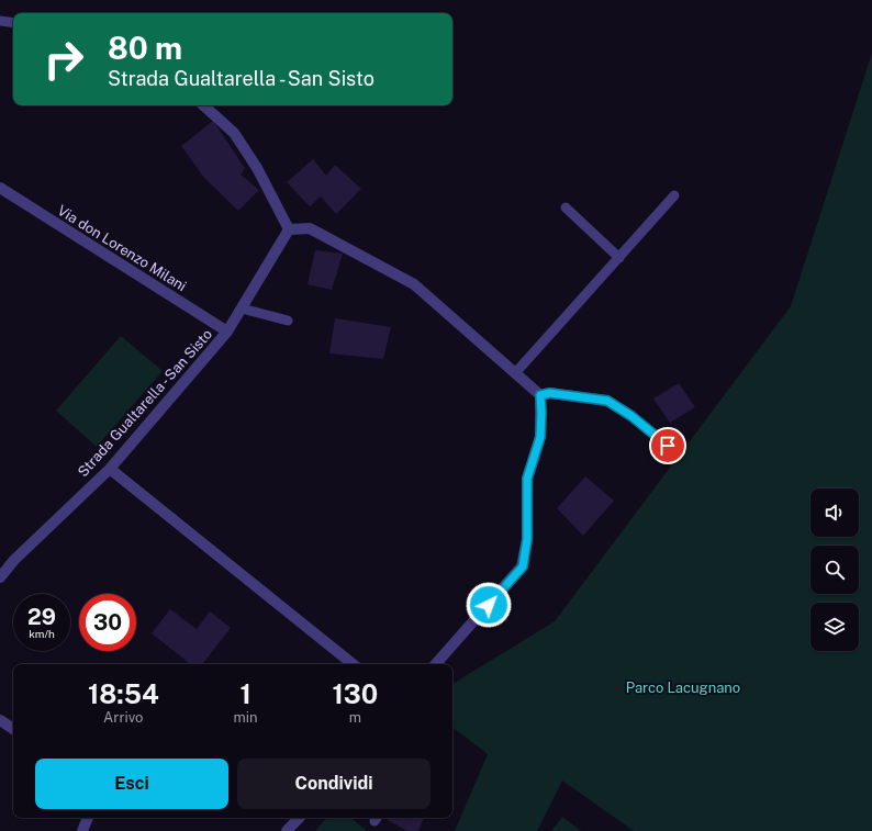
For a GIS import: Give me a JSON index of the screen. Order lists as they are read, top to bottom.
{
  "streets": {
    "street": ["Via don Lorenzo Milani", "Strada Gualtarella - San Sisto"]
  },
  "crossings": [
    ["Via don Lorenzo Milani", "Strada Gualtarella - San Sisto"]
  ],
  "parks": ["Parco Lacugnano"],
  "page": {
    "turn": ["80 m", "Strada Gualtarella - San Sisto"],
    "speed": "29 km/h",
    "limit": "30",
    "eta": [
      "18:54",
      "Arrivo",
      "1",
      "min",
      "130",
      "m"
    ],
    "buttons": ["Esci", "Condividi"]
  }
}
